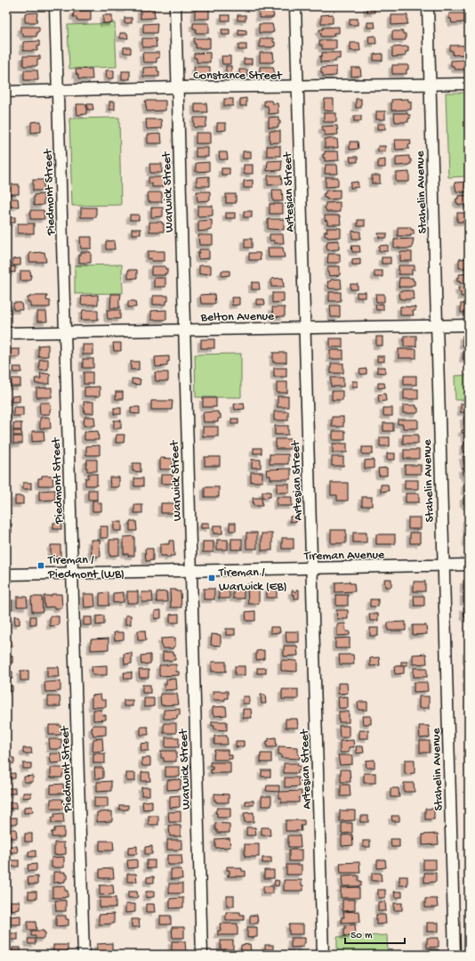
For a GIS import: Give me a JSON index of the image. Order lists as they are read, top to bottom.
{
  "streets": {
    "street": [
      "Constance Street",
      "Piedmont Street",
      "Warwick Street",
      "Artesian Street",
      "Stahelin Avenue",
      "Belton Avenue",
      "Tireman Avenue"
    ]
  },
  "crossings": [
    ["Constance Street", "Piedmont Street"],
    ["Constance Street", "Warwick Street"],
    ["Constance Street", "Artesian Street"],
    ["Constance Street", "Stahelin Avenue"],
    ["Piedmont Street", "Belton Avenue"],
    ["Piedmont Street", "Tireman Avenue"],
    ["Warwick Street", "Belton Avenue"],
    ["Warwick Street", "Tireman Avenue"],
    ["Artesian Street", "Belton Avenue"],
    ["Artesian Street", "Tireman Avenue"],
    ["Stahelin Avenue", "Belton Avenue"],
    ["Stahelin Avenue", "Tireman Avenue"]
  ],
  "places": {
    "transit": ["Tireman / Piedmont (WB)", "Tireman / Warwick (EB)"]
  },
  "scale_bar": "50 m"
}
